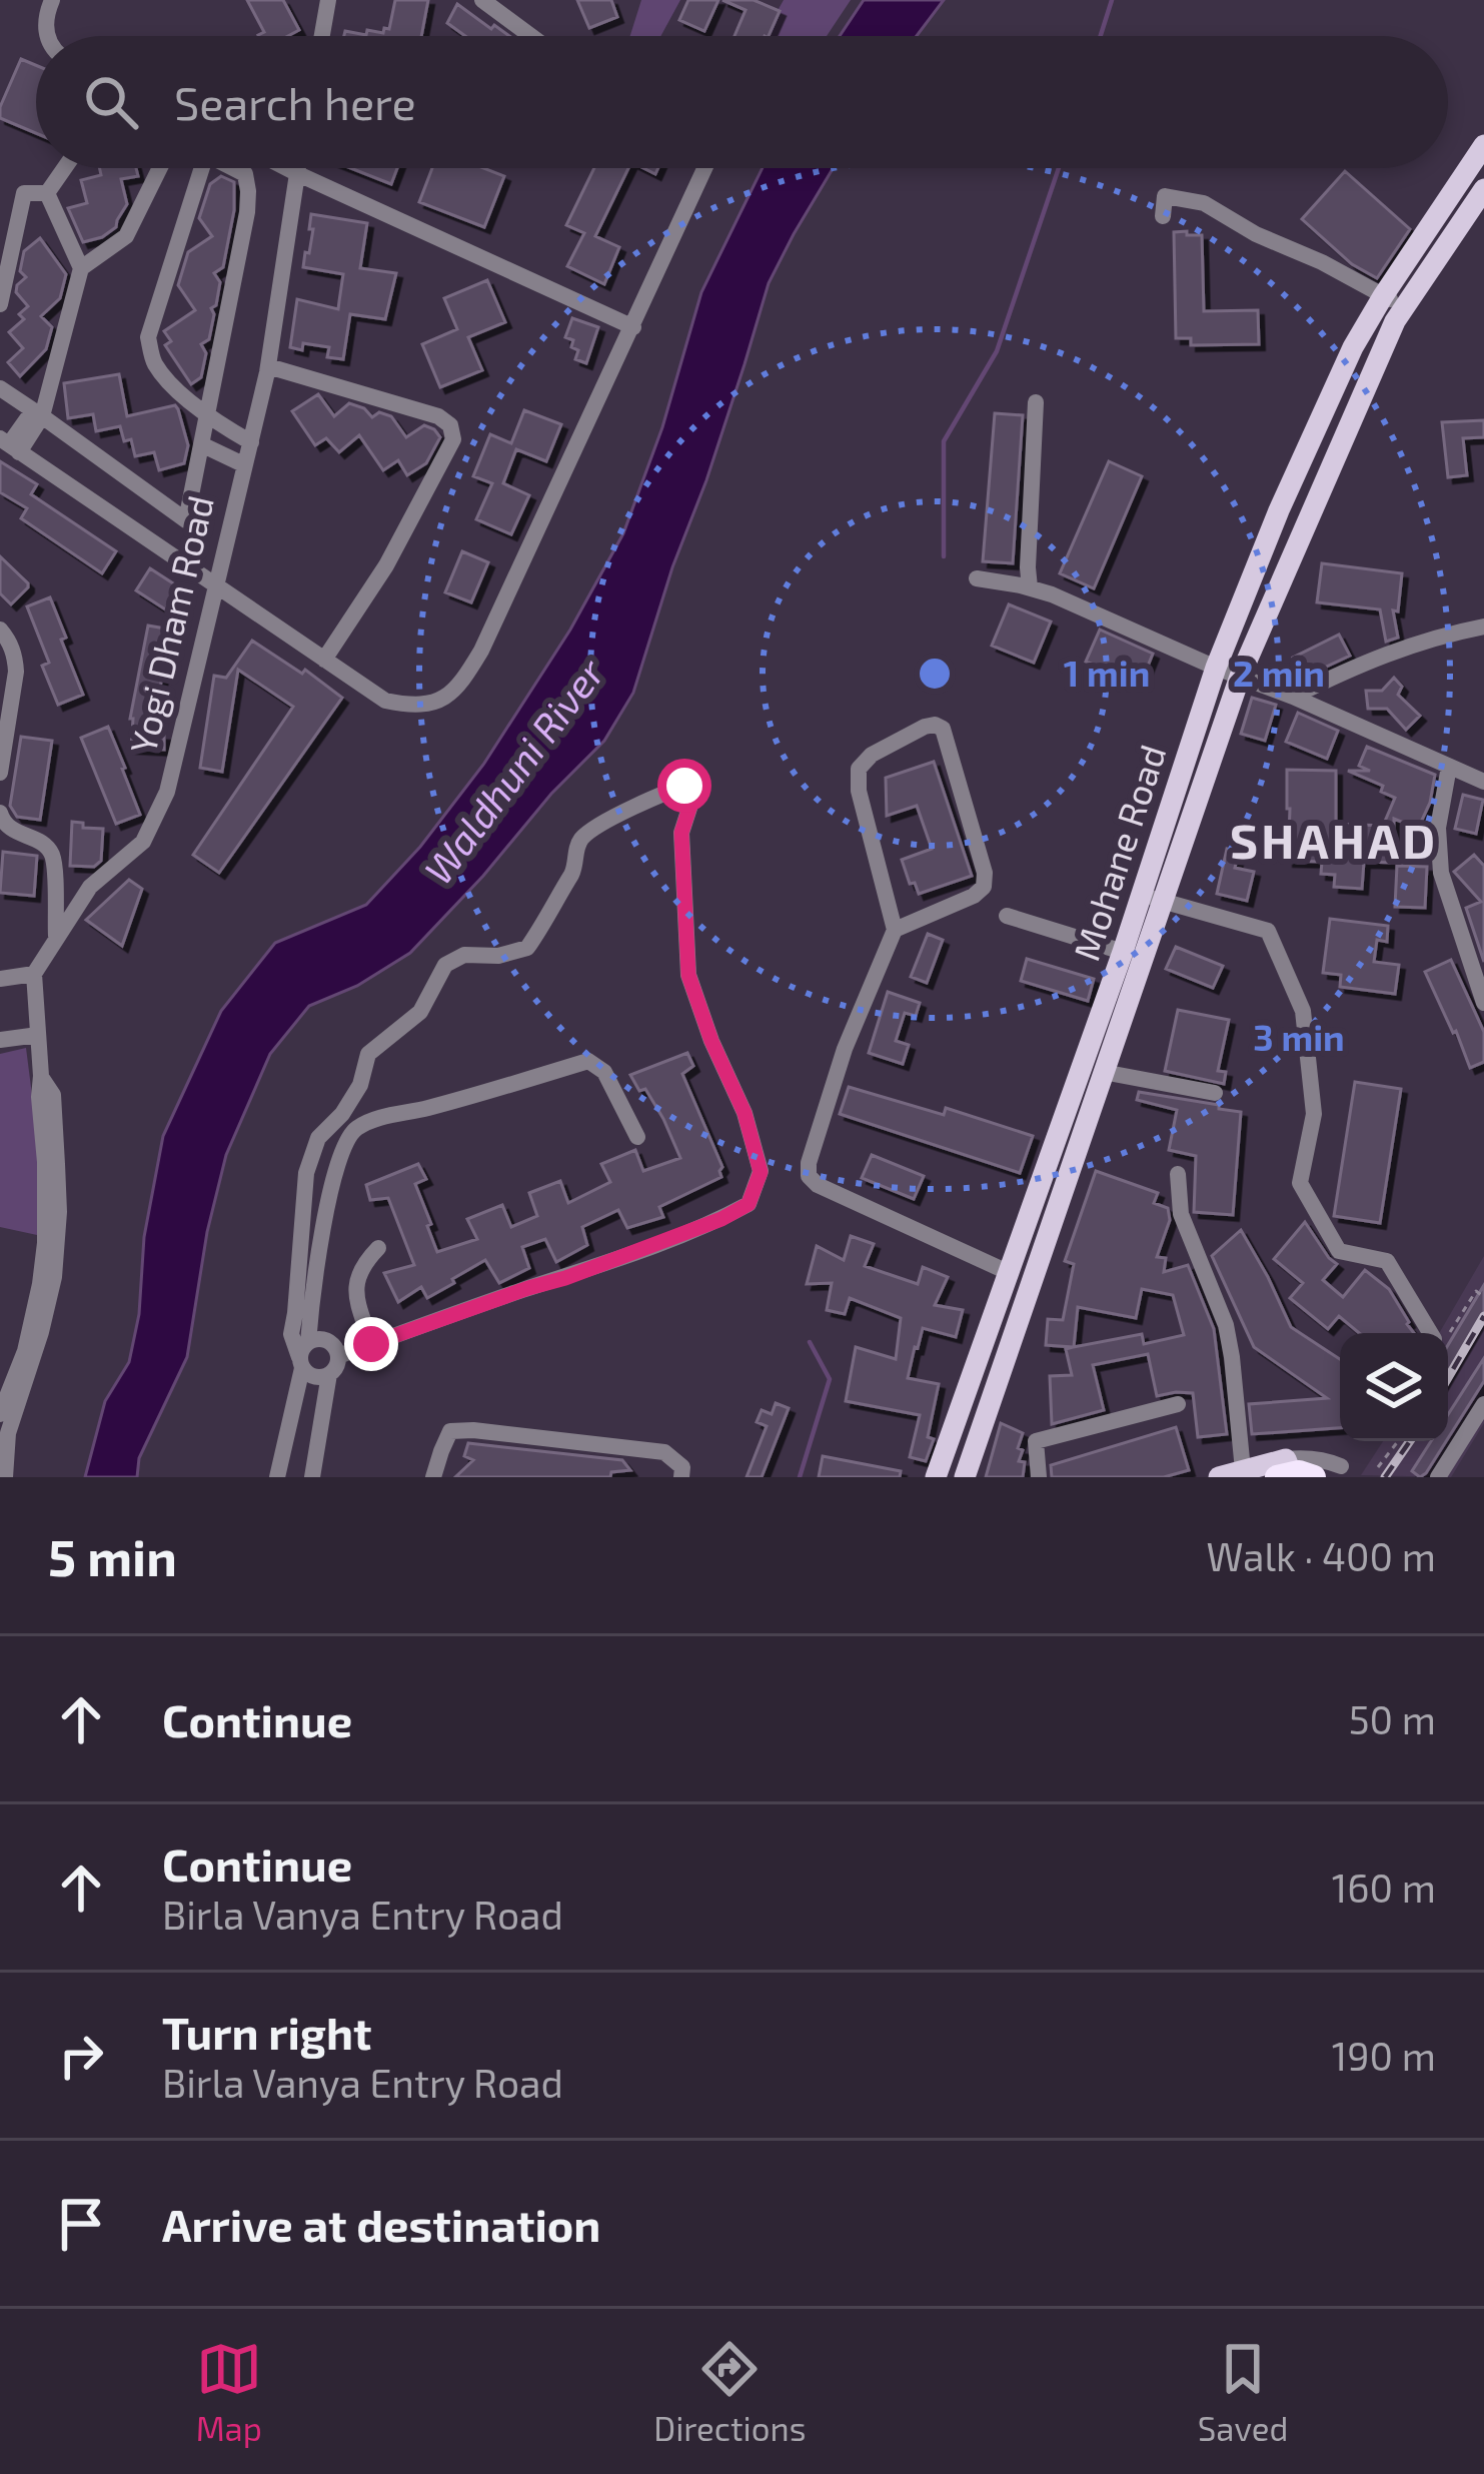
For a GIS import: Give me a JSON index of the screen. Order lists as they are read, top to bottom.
{
  "streets": {
    "main road": ["Mohane Road"],
    "street": ["Yogi Dham Road"]
  },
  "districts": ["SHAHAD"],
  "water": ["Waldhuni River"],
  "page": {
    "search": "Search here",
    "heading": ["5 min", "Walk · 400 m"],
    "list": [
      ["Continue", "50 m"],
      ["Continue", "Birla Vanya Entry Road", "160 m"],
      ["Turn right", "Birla Vanya Entry Road", "190 m"],
      "Arrive at destination"
    ],
    "nav": ["Map", "Directions", "Saved"]
  },
  "rings": ["1 min", "2 min", "3 min"]
}
